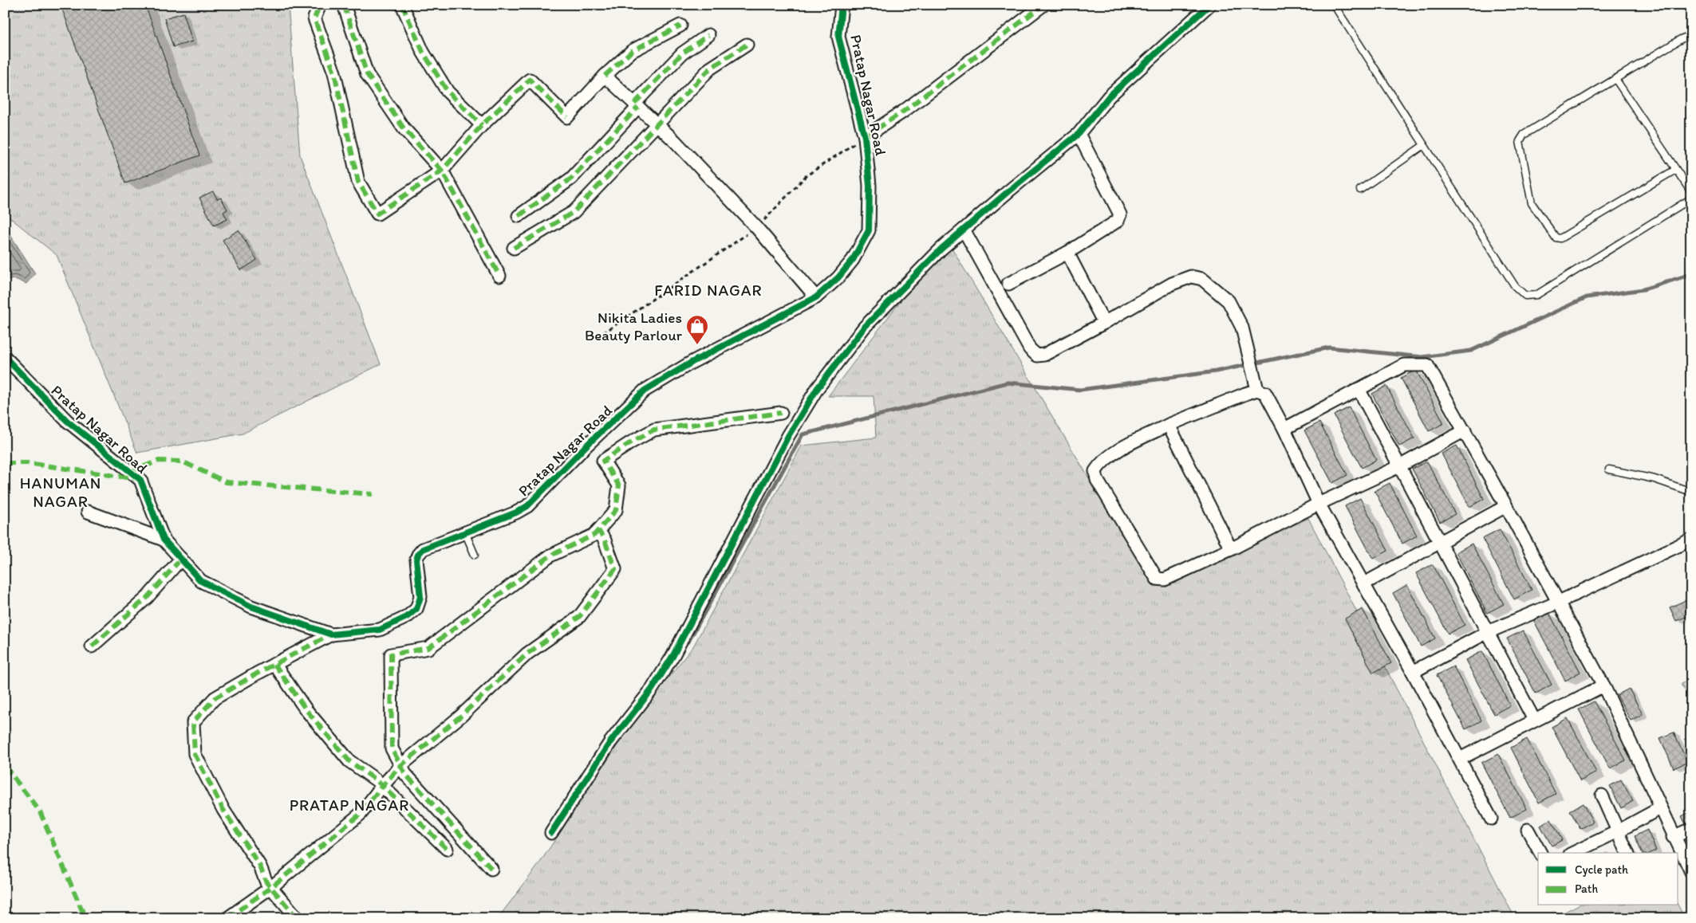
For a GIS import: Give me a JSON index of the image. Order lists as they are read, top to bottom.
{
  "streets": {
    "street": ["Pratap Nagar Road"]
  },
  "districts": ["FARID NAGAR", "HANUMAN NAGAR", "PRATAP NAGAR"],
  "places": {
    "shop": ["Nikita Ladies Beauty Parlour"]
  },
  "legend": ["Cycle path", "Path"]
}
